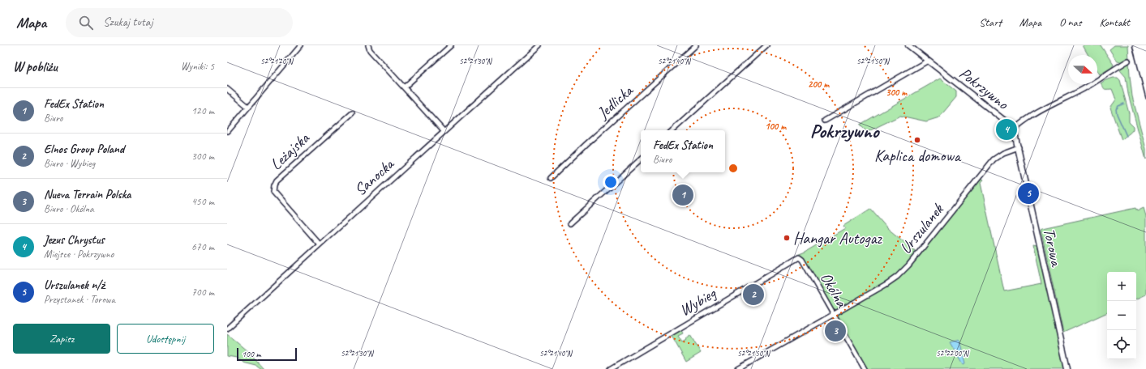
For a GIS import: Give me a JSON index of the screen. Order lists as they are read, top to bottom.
{
  "streets": {
    "street": [
      "Pokrzywno",
      "Jedlicka",
      "Leżajska",
      "Sanocka",
      "Urszulanek",
      "Torowa",
      "Okólna",
      "Wybieg"
    ]
  },
  "crossings": [
    ["Pokrzywno", "Torowa"],
    ["Leżajska", "Sanocka"],
    ["Urszulanek", "Torowa"],
    ["Urszulanek", "Okólna"],
    ["Okólna", "Wybieg"]
  ],
  "districts": ["Pokrzywno"],
  "places": ["Kaplica domowa", "Hangar Autogaz"],
  "scale_bar": "100 m",
  "north": "right",
  "page": {
    "header": "Mapa",
    "search": "Szukaj tutaj",
    "nav": [
      "Start",
      "Mapa",
      "O nas",
      "Kontakt"
    ],
    "heading": ["W pobliżu", "Wyniki: 5"],
    "list": [
      {
        "mark": "1",
        "name": "FedEx Station",
        "note": "Biuro",
        "value": "120 m"
      },
      {
        "mark": "2",
        "name": "Elnos Group Poland",
        "note": "Biuro · Wybieg",
        "value": "300 m"
      },
      {
        "mark": "3",
        "name": "Nueva Terrain Polska",
        "note": "Biuro · Okólna",
        "value": "450 m"
      },
      {
        "mark": "4",
        "name": "Jezus Chrystus",
        "note": "Miejsce · Pokrzywno",
        "value": "670 m"
      },
      {
        "mark": "5",
        "name": "Urszulanek n/ż",
        "note": "Przystanek · Torowa",
        "value": "700 m"
      }
    ],
    "pins": [
      "4",
      "5",
      "1",
      "2",
      "3"
    ],
    "popup": ["FedEx Station", "Biuro"],
    "map_buttons": ["+", "−"],
    "buttons": ["Zapisz", "Udostępnij"],
    "scale": "100 m"
  },
  "coordinates": [
    "52°21'20\"N",
    "52°21'30\"N",
    "52°21'40\"N",
    "52°21'50\"N",
    "52°22'00\"N"
  ],
  "rings": ["200 m", "300 m", "100 m"]
}
